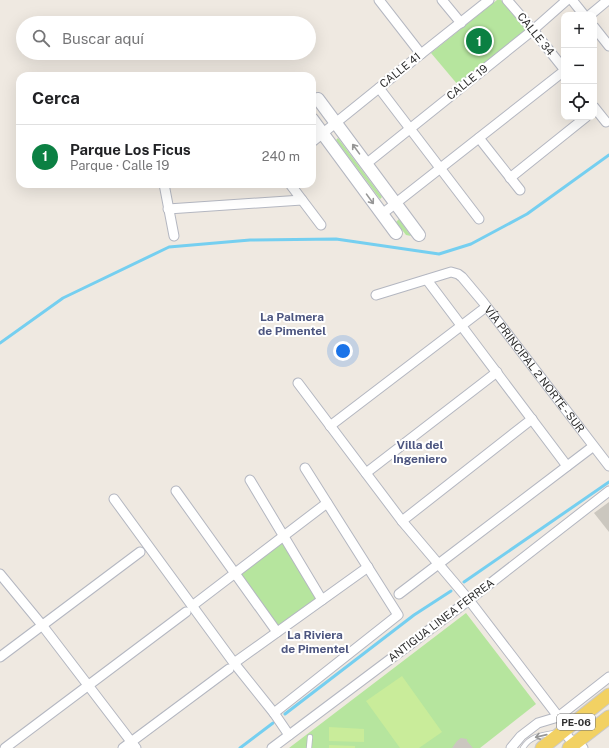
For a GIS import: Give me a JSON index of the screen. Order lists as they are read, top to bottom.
{
  "streets": {
    "main road": ["PE-06"],
    "street": [
      "CALLE 34",
      "CALLE 41",
      "CALLE 19",
      "VÍA PRINCIPAL 2 NORTE - SUR",
      "ANTIGUA LINEA FERREA"
    ]
  },
  "crossings": [
    ["CALLE 34", "CALLE 19"]
  ],
  "districts": ["La Palmera de Pimentel", "Villa del Ingeniero", "La Riviera de Pimentel"],
  "page": {
    "map_buttons": ["+", "−"],
    "search": "Buscar aquí",
    "pins": "1",
    "heading": "Cerca",
    "list": [
      {
        "mark": "1",
        "name": "Parque Los Ficus",
        "note": "Parque · Calle 19",
        "value": "240 m"
      }
    ]
  }
}
